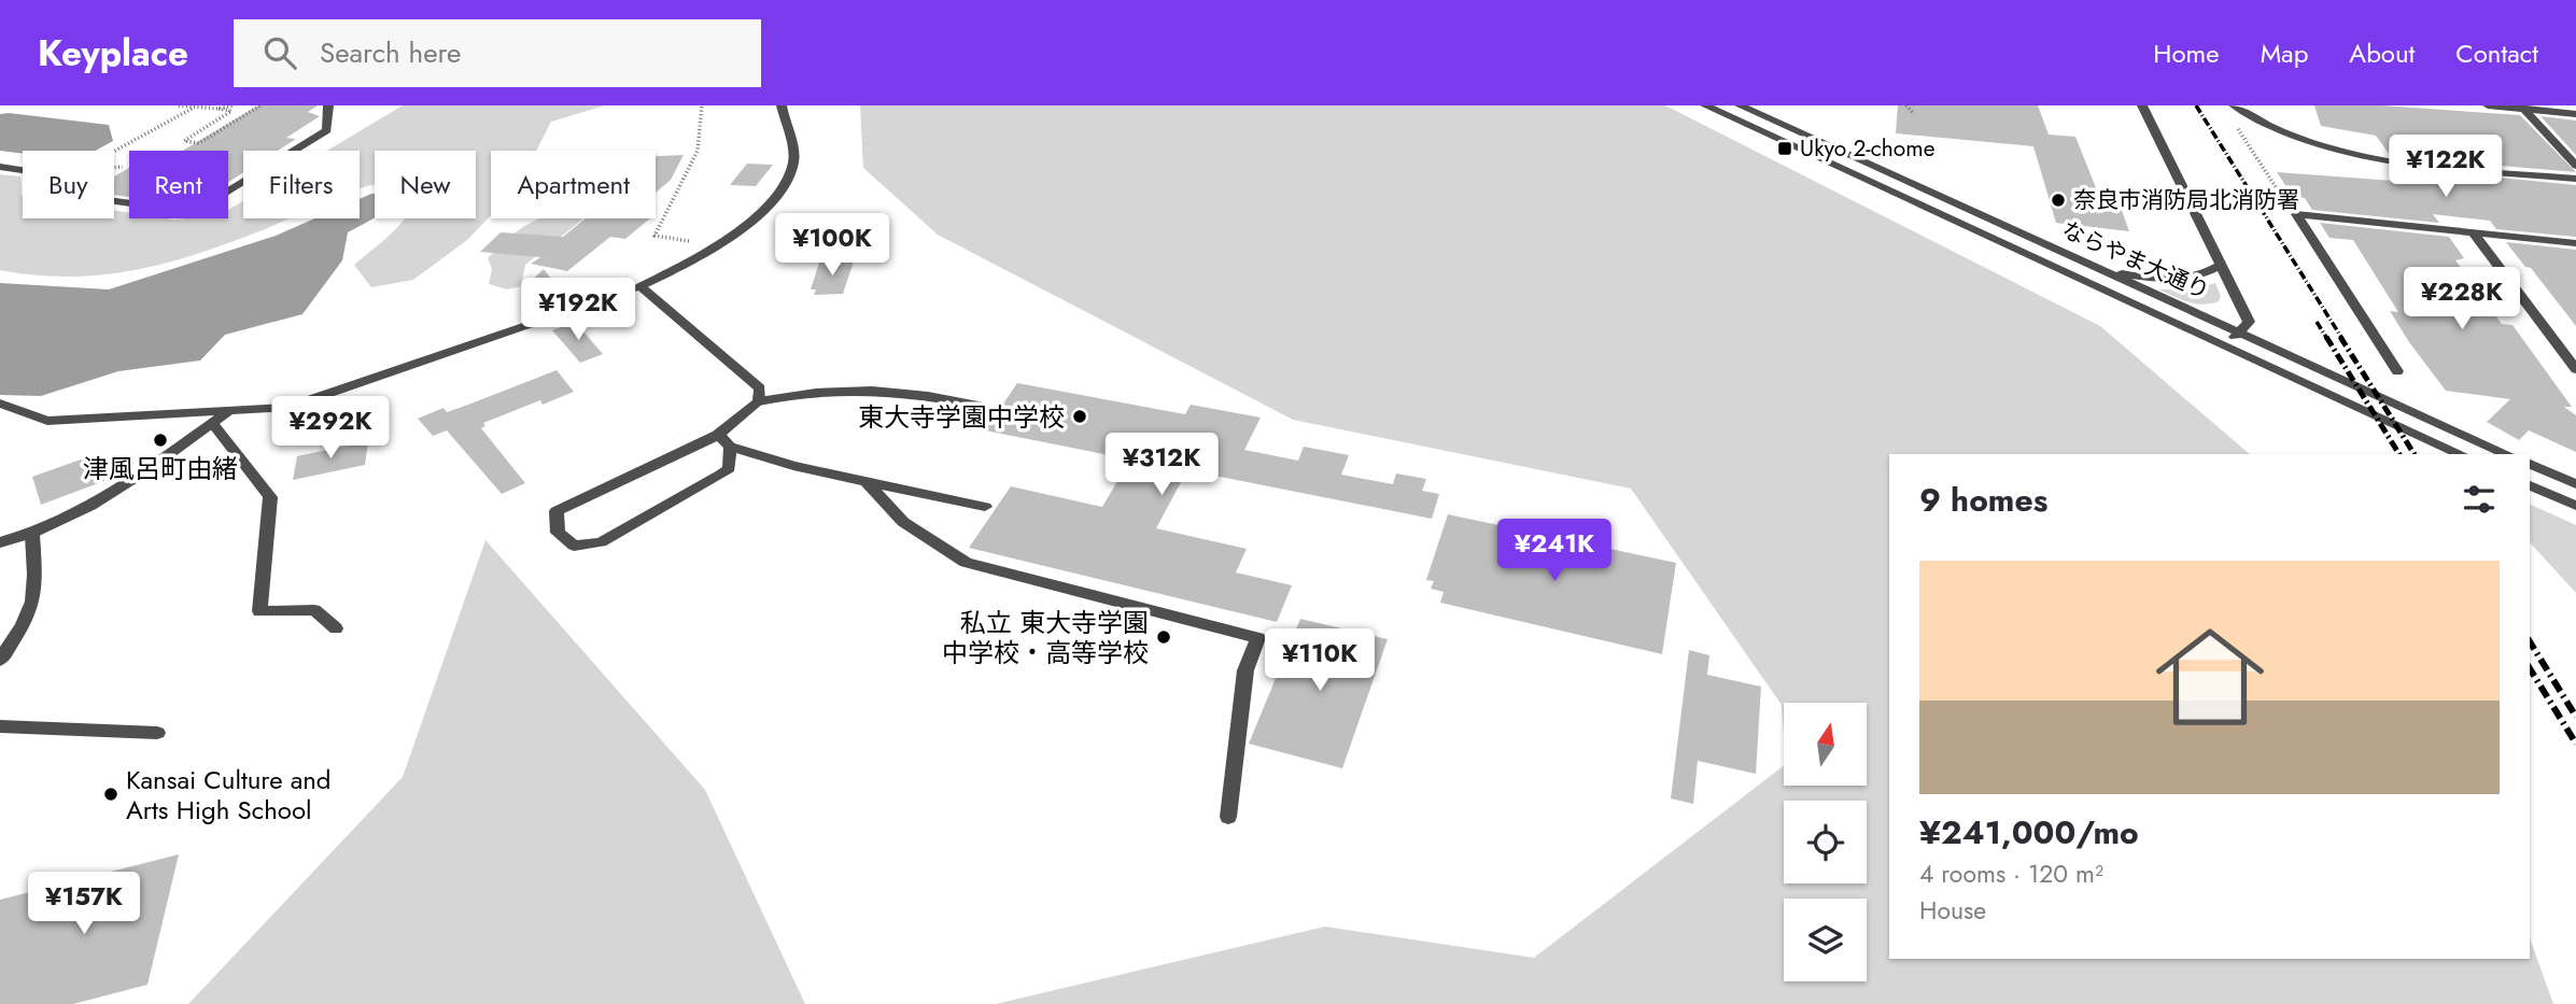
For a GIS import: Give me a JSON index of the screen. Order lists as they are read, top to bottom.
{
  "streets": {
    "street": ["ならやま大通り"]
  },
  "places": {
    "transit": ["Ukyo 2-chome"],
    "other": [
      "奈良市消防局北消防署",
      "東大寺学園中学校",
      "津風呂町由緒",
      "私立 東大寺学園 中学校・高等学校",
      "Kansai Culture and Arts High School"
    ]
  },
  "north": "top",
  "page": {
    "header": "Keyplace",
    "search": "Search here",
    "nav": [
      "Home",
      "Map",
      "About",
      "Contact"
    ],
    "price": [
      "¥122K",
      "¥100K",
      "¥228K",
      "¥192K",
      "¥292K",
      "¥312K",
      "¥241K",
      "¥110K",
      "¥157K"
    ],
    "chip": [
      "Buy",
      "Rent",
      "Filters",
      "New",
      "Apartment"
    ],
    "heading": "9 homes",
    "list": [
      {
        "name": "¥241,000/mo",
        "note": "4 rooms · 120 m² · House"
      }
    ]
  }
}
